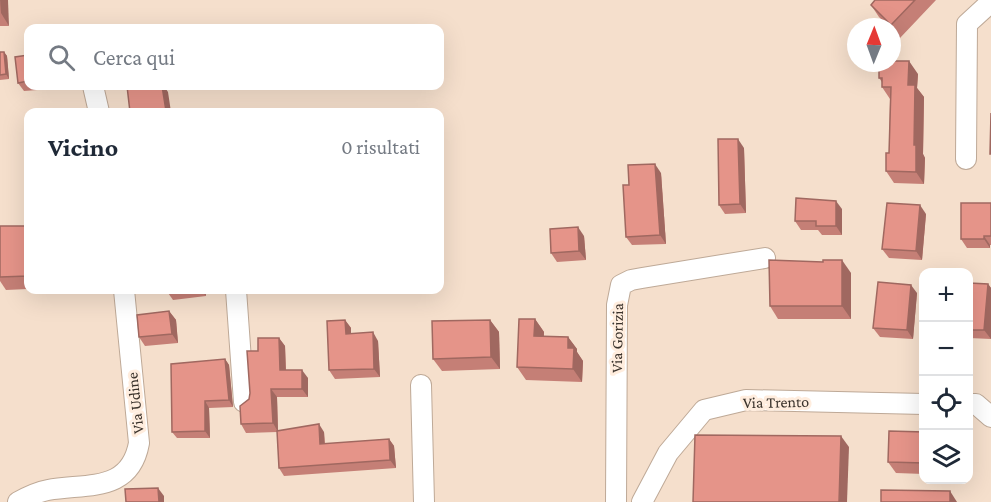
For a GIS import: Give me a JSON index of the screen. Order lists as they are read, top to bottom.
{
  "streets": {
    "street": ["Via Gorizia", "Via Trento", "Via Udine"]
  },
  "north": "top",
  "page": {
    "search": "Cerca qui",
    "heading": ["Vicino", "0 risultati"],
    "map_buttons": ["+", "−"]
  }
}
